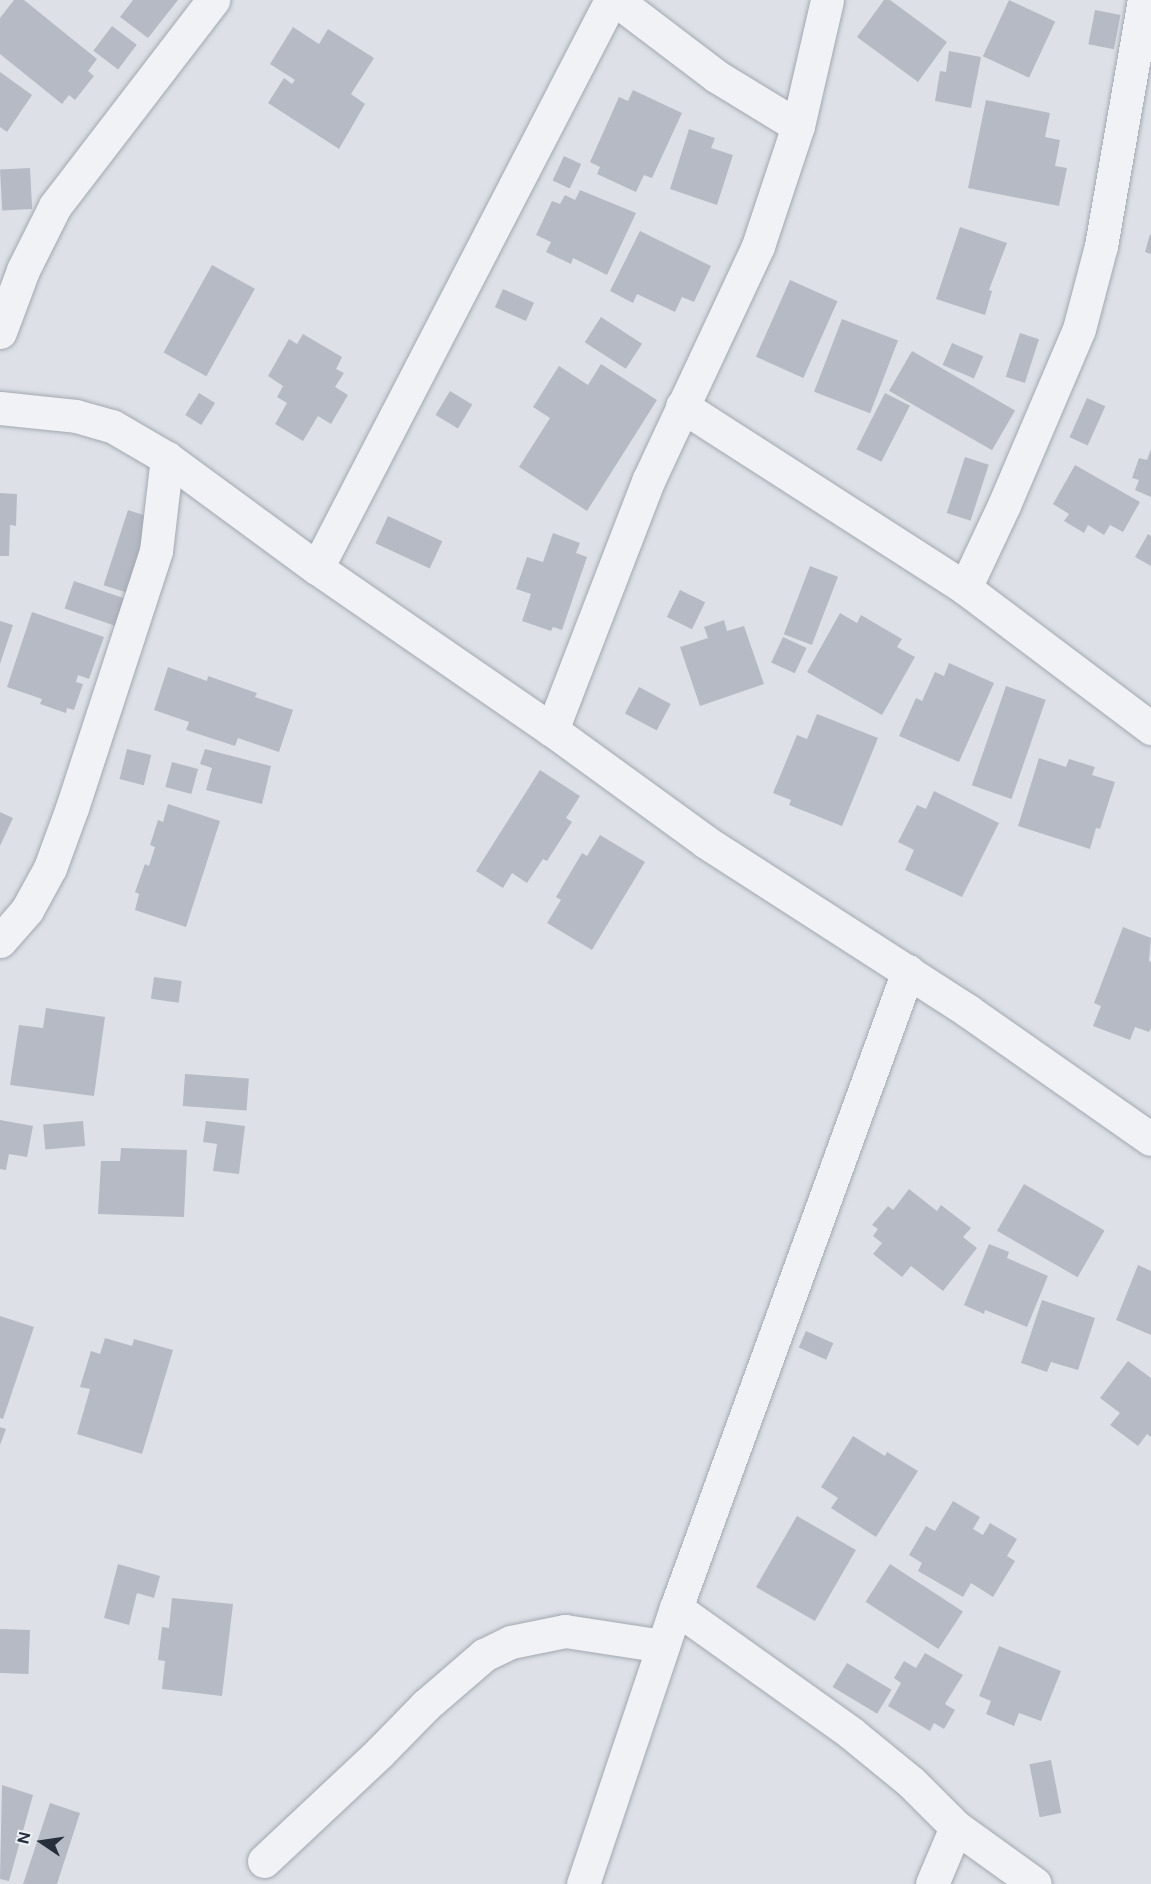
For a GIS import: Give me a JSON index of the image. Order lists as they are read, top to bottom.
{
  "north": "left"
}
